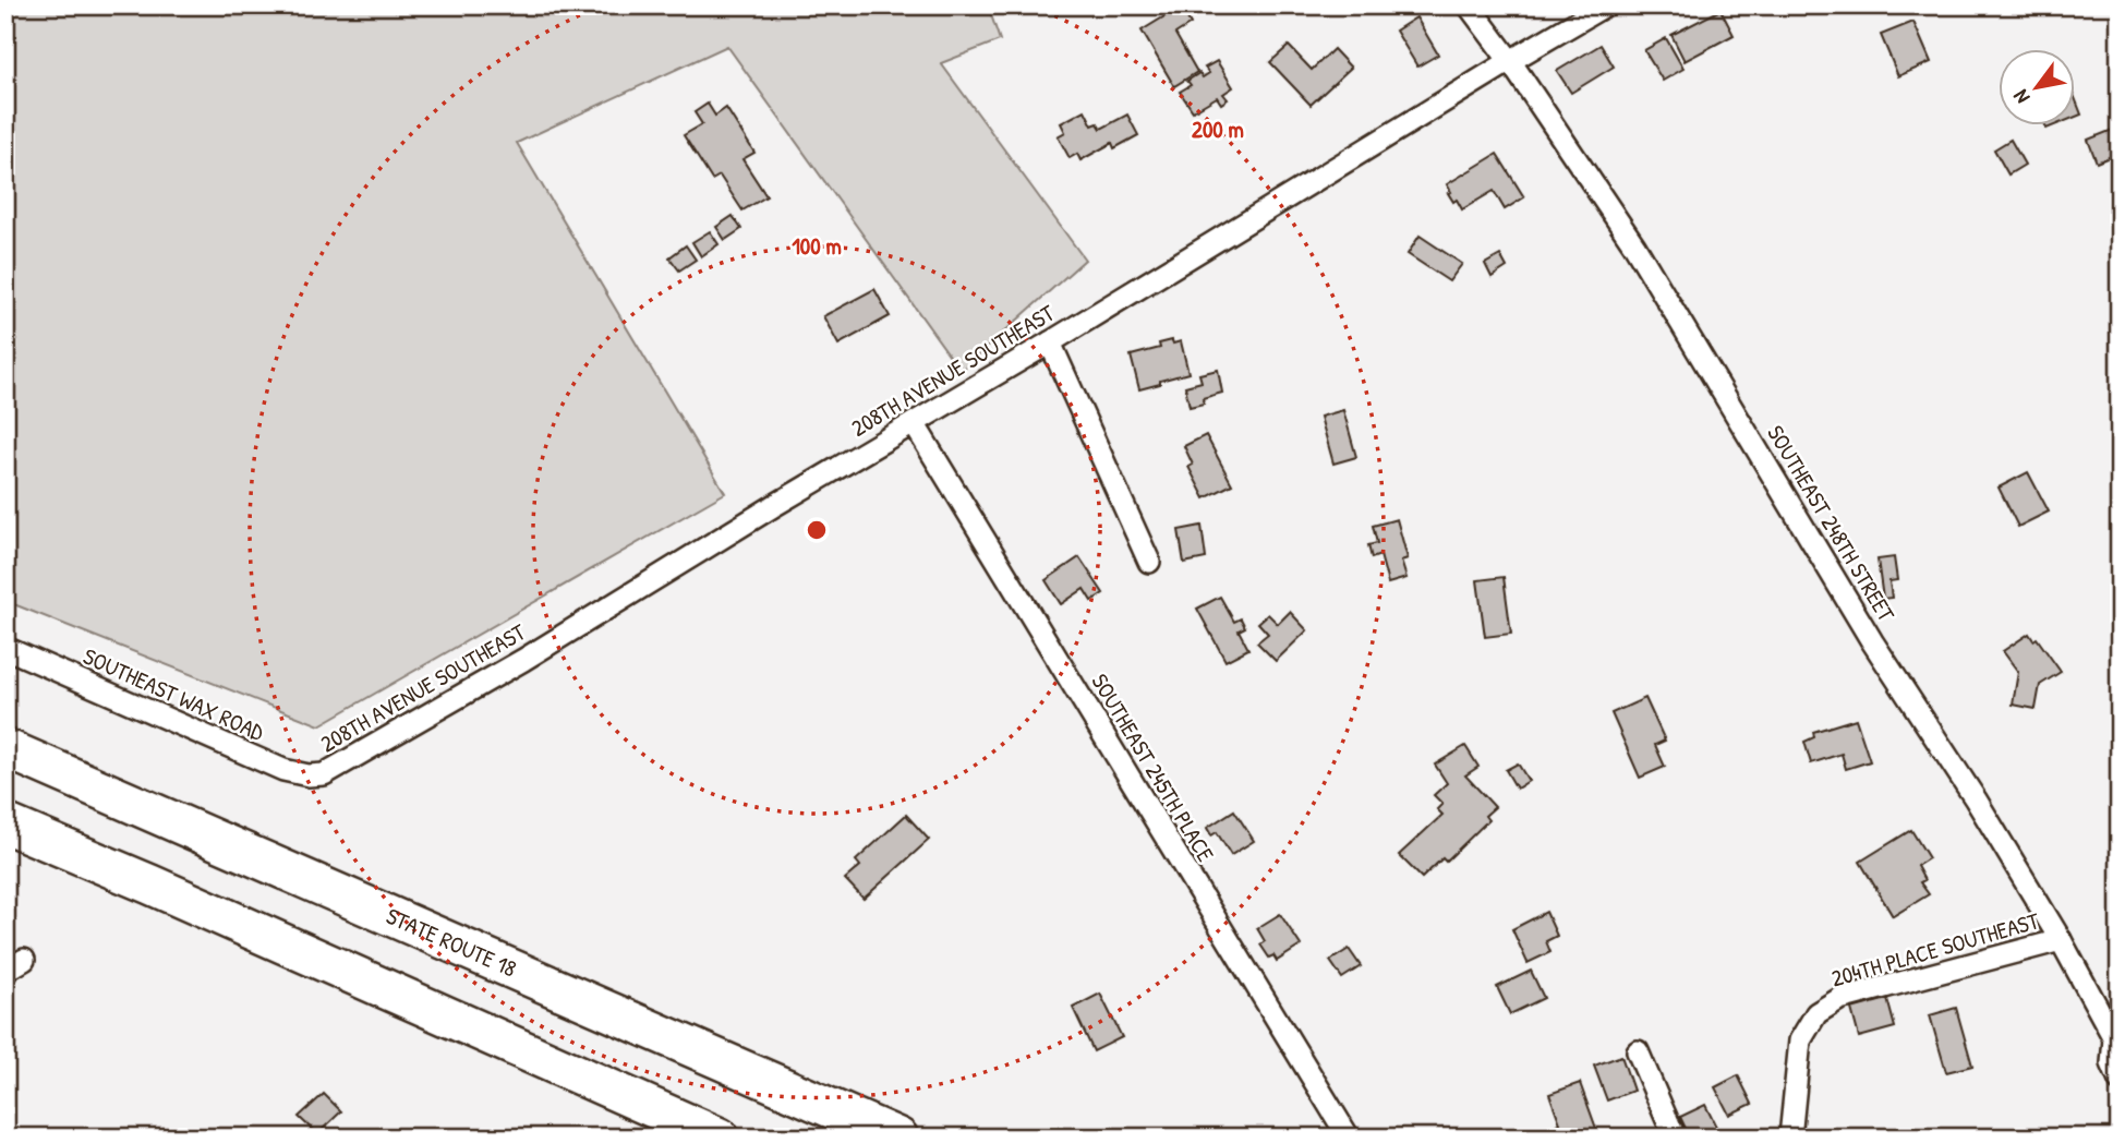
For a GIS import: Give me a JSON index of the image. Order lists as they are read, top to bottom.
{
  "streets": {
    "highway": ["STATE ROUTE 18"],
    "street": [
      "208TH AVENUE SOUTHEAST",
      "SOUTHEAST 248TH STREET",
      "SOUTHEAST WAX ROAD",
      "SOUTHEAST 245TH PLACE",
      "204TH PLACE SOUTHEAST"
    ]
  },
  "crossings": [
    ["208TH AVENUE SOUTHEAST", "SOUTHEAST 248TH STREET"],
    ["208TH AVENUE SOUTHEAST", "SOUTHEAST WAX ROAD"],
    ["208TH AVENUE SOUTHEAST", "SOUTHEAST 245TH PLACE"],
    ["SOUTHEAST 248TH STREET", "204TH PLACE SOUTHEAST"]
  ],
  "north": "bottom left",
  "rings": ["200 m", "100 m"]
}
